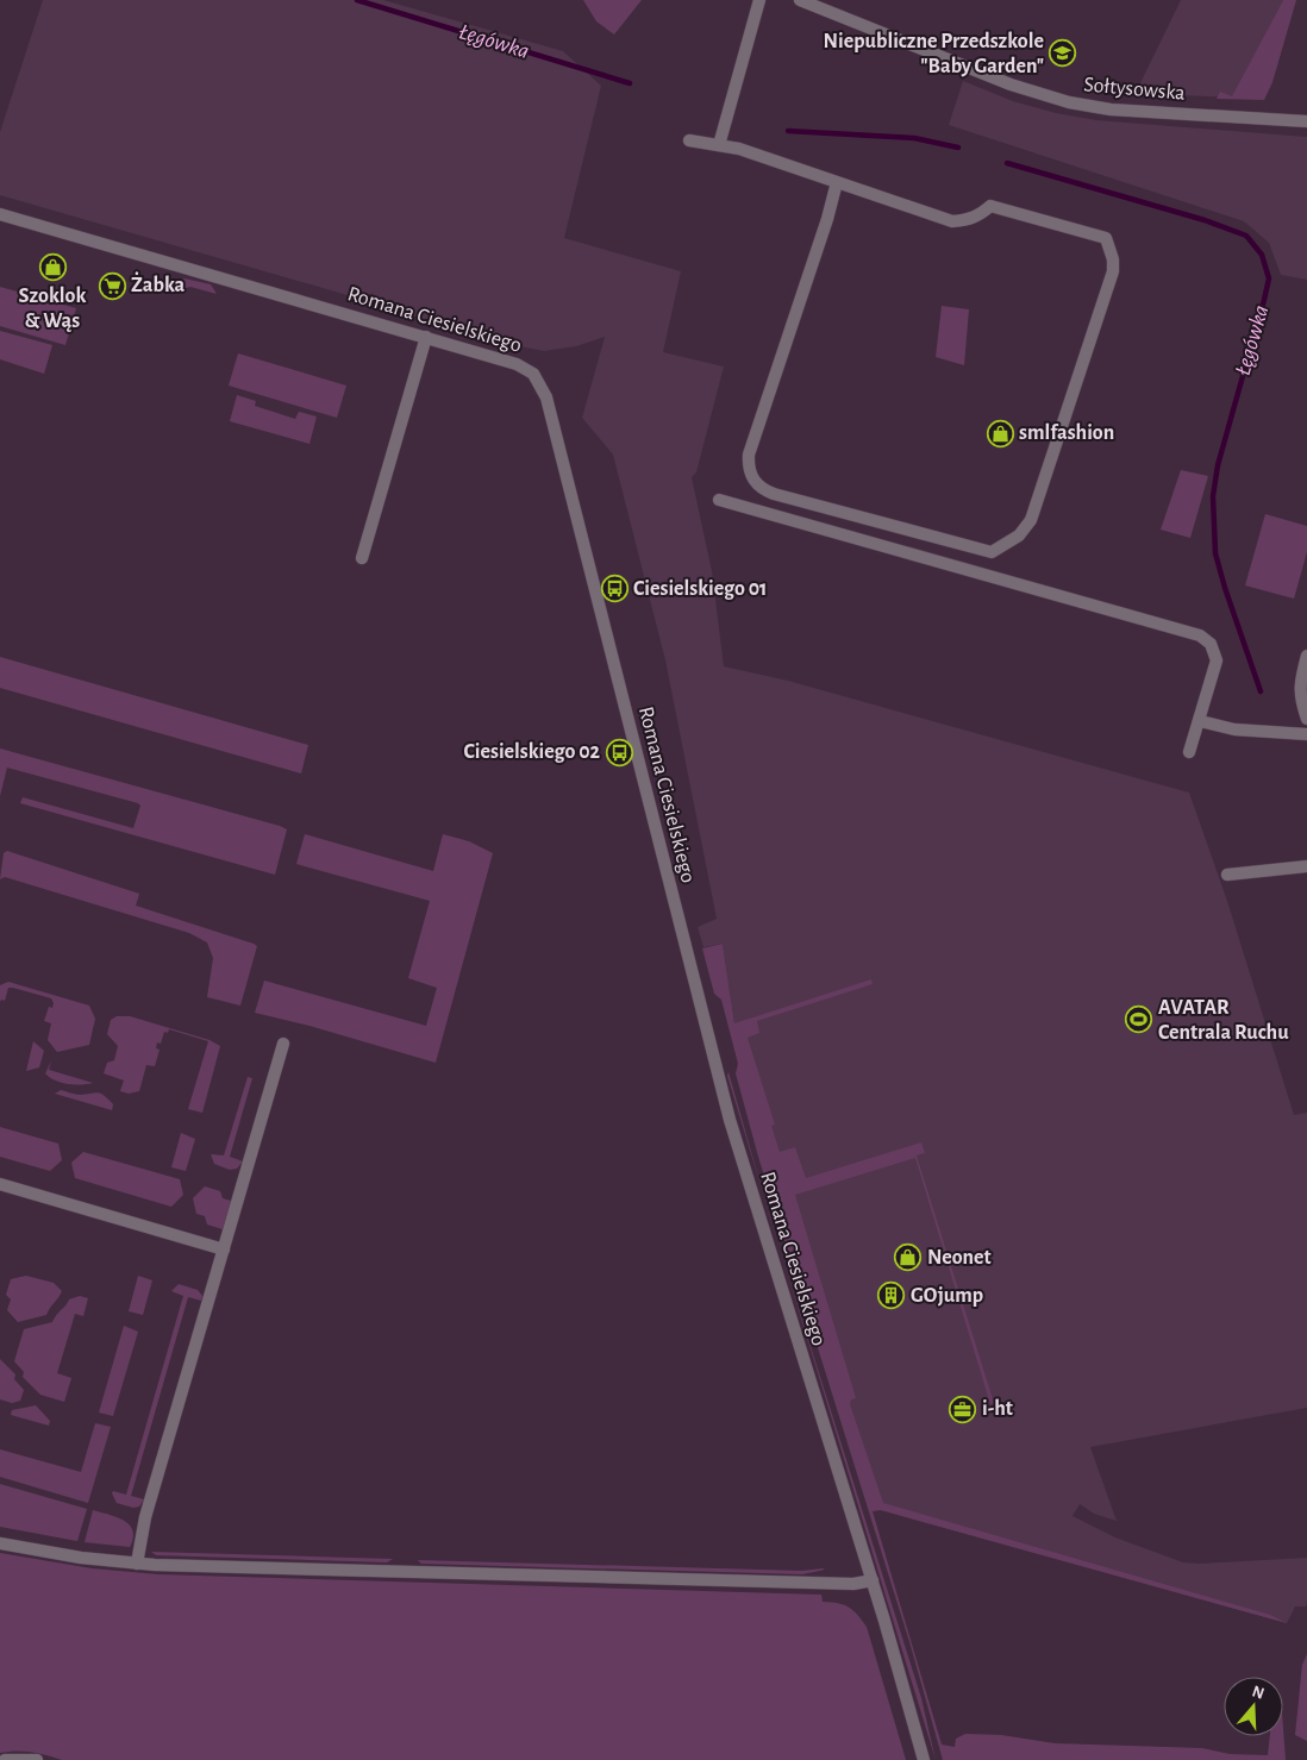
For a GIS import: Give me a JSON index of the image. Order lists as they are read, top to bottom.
{
  "streets": {
    "street": ["Sołtysowska", "Romana Ciesielskiego"]
  },
  "water": ["Łęgówka"],
  "places": {
    "school or university": ["Niepubliczne Przedszkole \"Baby Garden\""],
    "shop": ["Szoklok & Wąs", "smlfashion", "Neonet"],
    "supermarket": ["Żabka"],
    "bus stop": ["Ciesielskiego 01", "Ciesielskiego 02"],
    "sports": ["AVATAR Centrala Ruchu"],
    "building": ["GOjump"],
    "office": ["i-ht"]
  },
  "north": "top"
}
